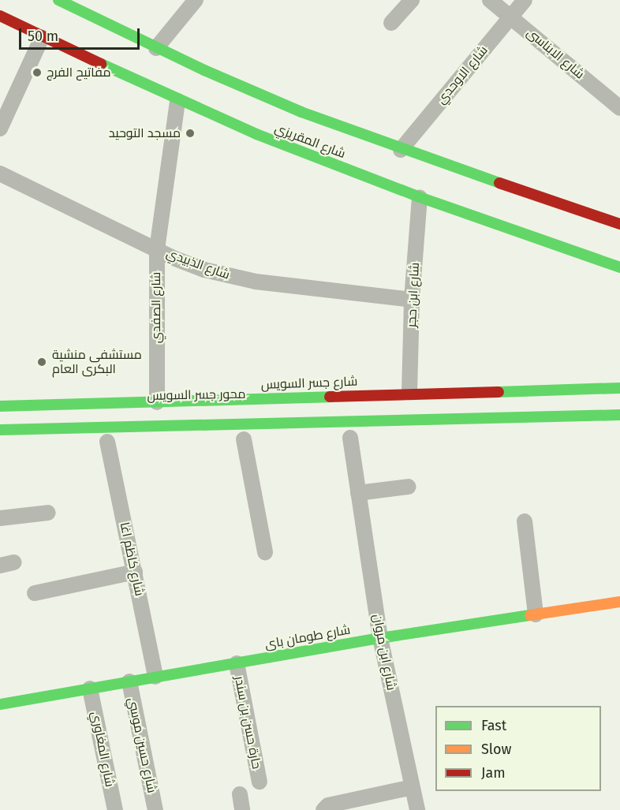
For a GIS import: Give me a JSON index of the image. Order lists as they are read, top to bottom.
{
  "streets": {
    "main road": [
      "شارع المقريزي",
      "شارع جسر السويس",
      "محور جسر السويس",
      "شارع طومان باى"
    ],
    "street": [
      "شارع الابناسى",
      "شارع الاوحدي",
      "شارع الذبيدي",
      "شارع ابن حجر",
      "شارع الصفدي",
      "شارع كاظم اغا",
      "شارع ابن مروان",
      "حارة حسن بن سندر",
      "شارع حسين موسي",
      "شارع المغاوري"
    ]
  },
  "crossings": [
    ["شارع الابناسى", "شارع الاوحدي"],
    ["شارع الاوحدي", "شارع المقريزي"],
    ["شارع المقريزي", "شارع ابن حجر"],
    ["شارع المقريزي", "شارع الصفدي"],
    ["شارع الذبيدي", "شارع ابن حجر"],
    ["شارع الذبيدي", "شارع الصفدي"],
    ["شارع ابن حجر", "شارع جسر السويس"],
    ["شارع الصفدي", "شارع جسر السويس"],
    ["شارع كاظم اغا", "شارع طومان باى"],
    ["شارع طومان باى", "شارع ابن مروان"],
    ["شارع طومان باى", "حارة حسن بن سندر"],
    ["شارع طومان باى", "شارع حسين موسي"],
    ["شارع طومان باى", "شارع المغاوري"]
  ],
  "places": ["مفاتيح الفرج", "مسجد التوحيد", "مستشفى منشية البكرى العام"],
  "legend": ["Fast", "Slow", "Jam"],
  "scale_bar": "50 m"
}
